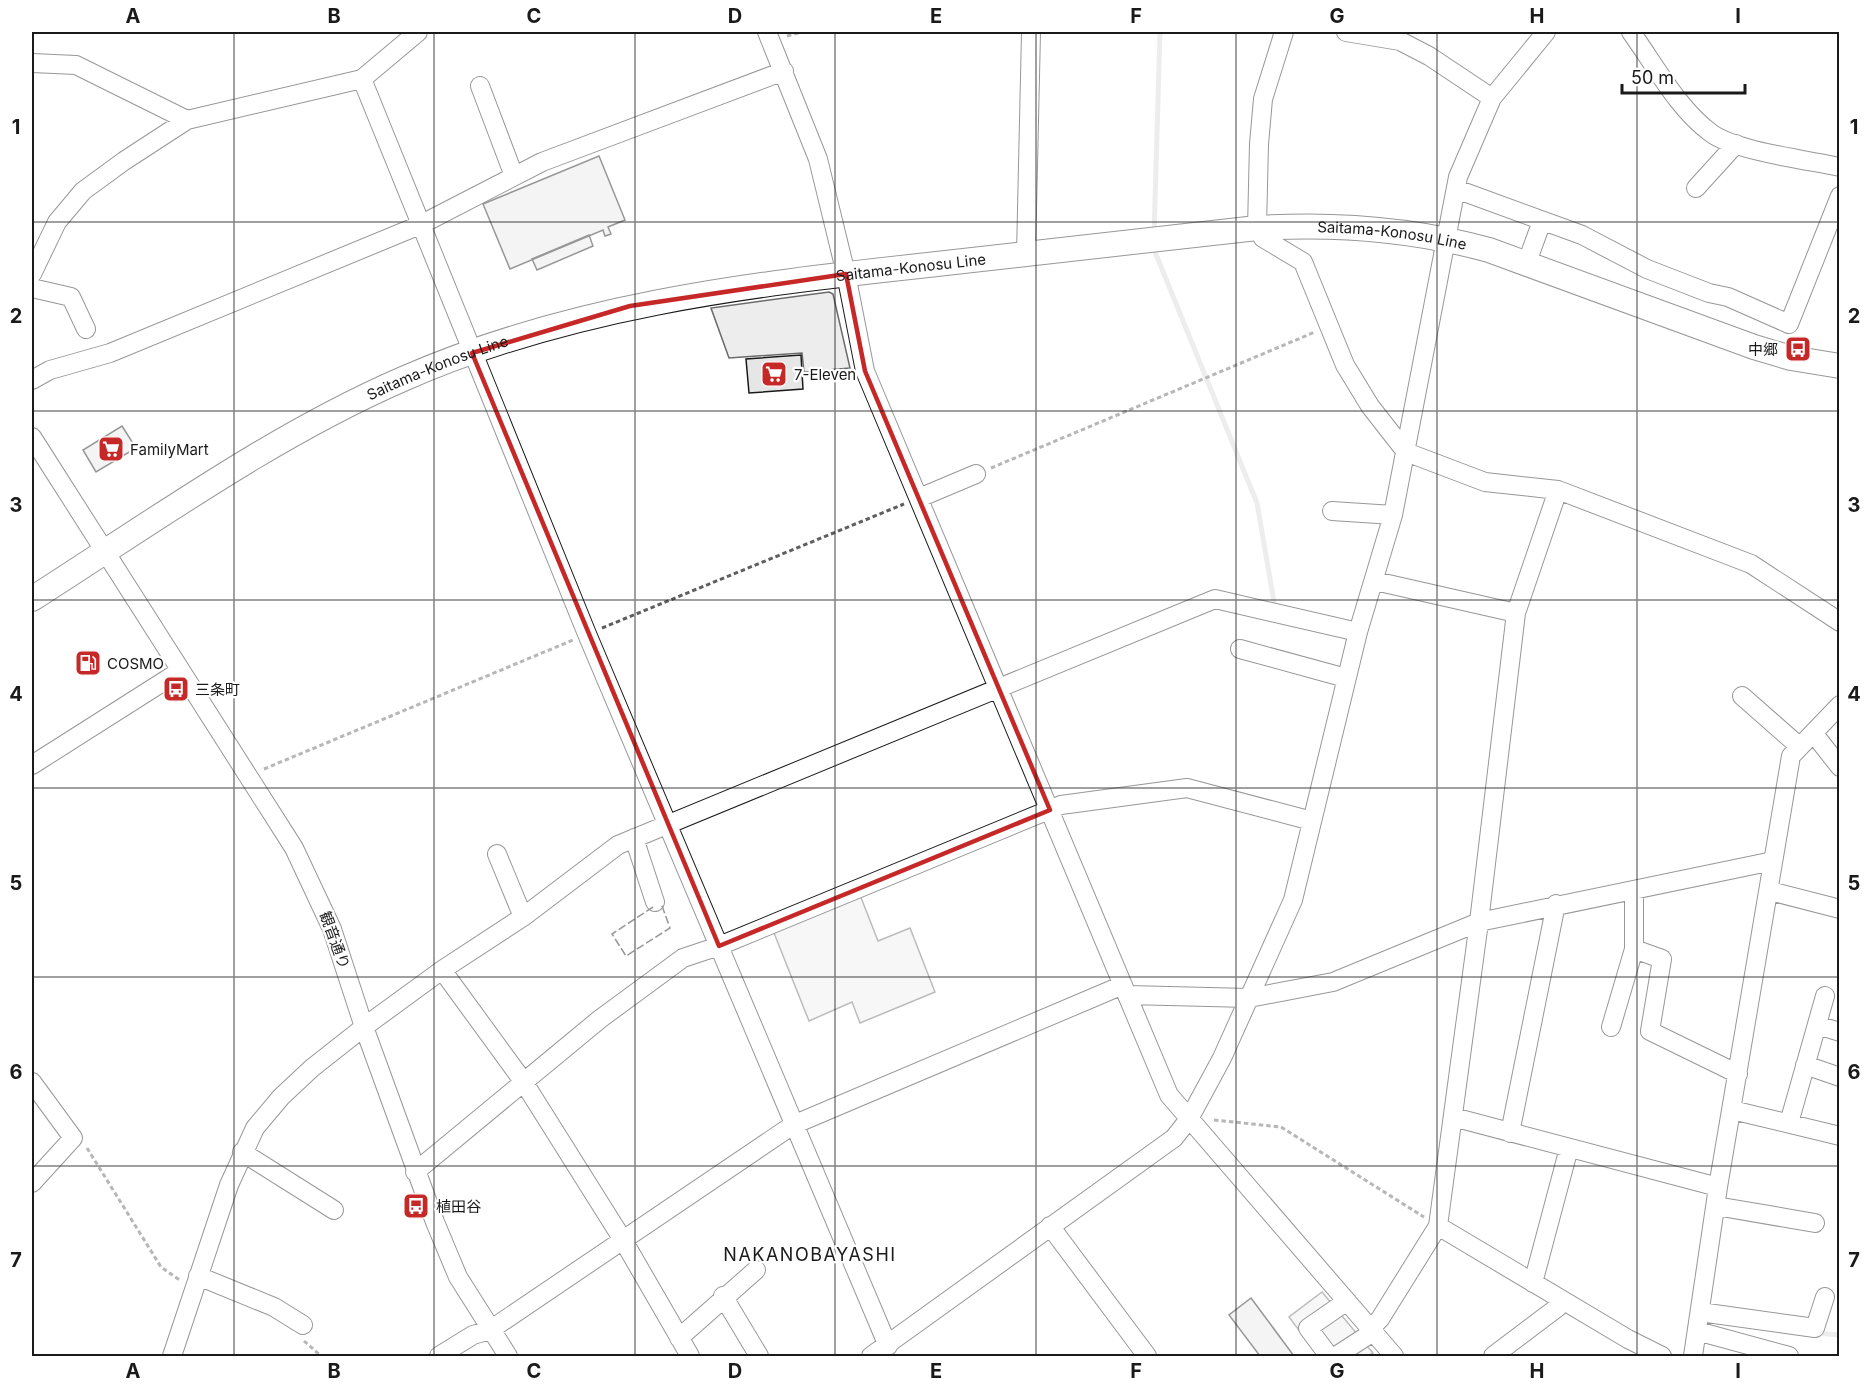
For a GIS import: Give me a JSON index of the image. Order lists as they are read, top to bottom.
{
  "streets": {
    "main road": ["Saitama-Konosu Line"],
    "street": ["観音通り"]
  },
  "crossings": [
    ["Saitama-Konosu Line", "観音通り"]
  ],
  "districts": ["NAKANOBAYASHI"],
  "places": {
    "bus stop": ["中郷", "三条町", "植田谷"],
    "supermarket": ["7-Eleven", "FamilyMart"],
    "fuel station": ["COSMO"]
  },
  "scale_bar": "50 m",
  "grid": {
    "columns": [
      "A",
      "B",
      "C",
      "D",
      "E",
      "F",
      "G",
      "H",
      "I"
    ],
    "rows": [
      "1",
      "2",
      "3",
      "4",
      "5",
      "6",
      "7"
    ]
  }
}
